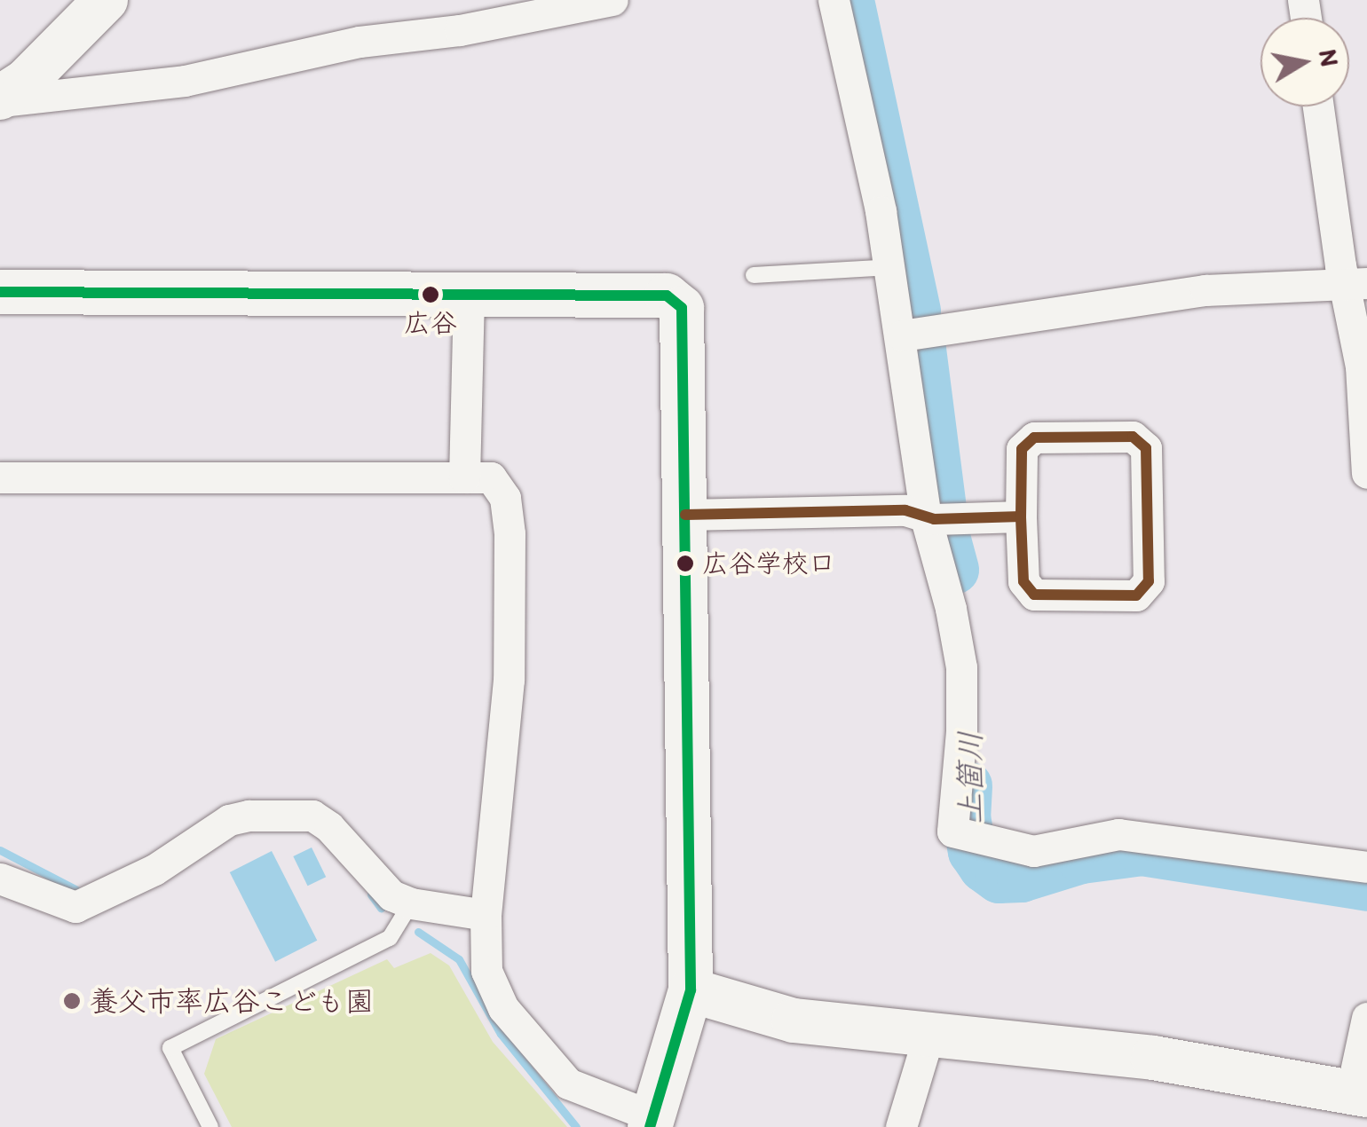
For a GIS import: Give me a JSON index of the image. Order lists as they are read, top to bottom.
{
  "water": ["上箇川"],
  "places": ["広谷", "広谷学校口", "養父市率広谷こども園"],
  "north": "right"
}
